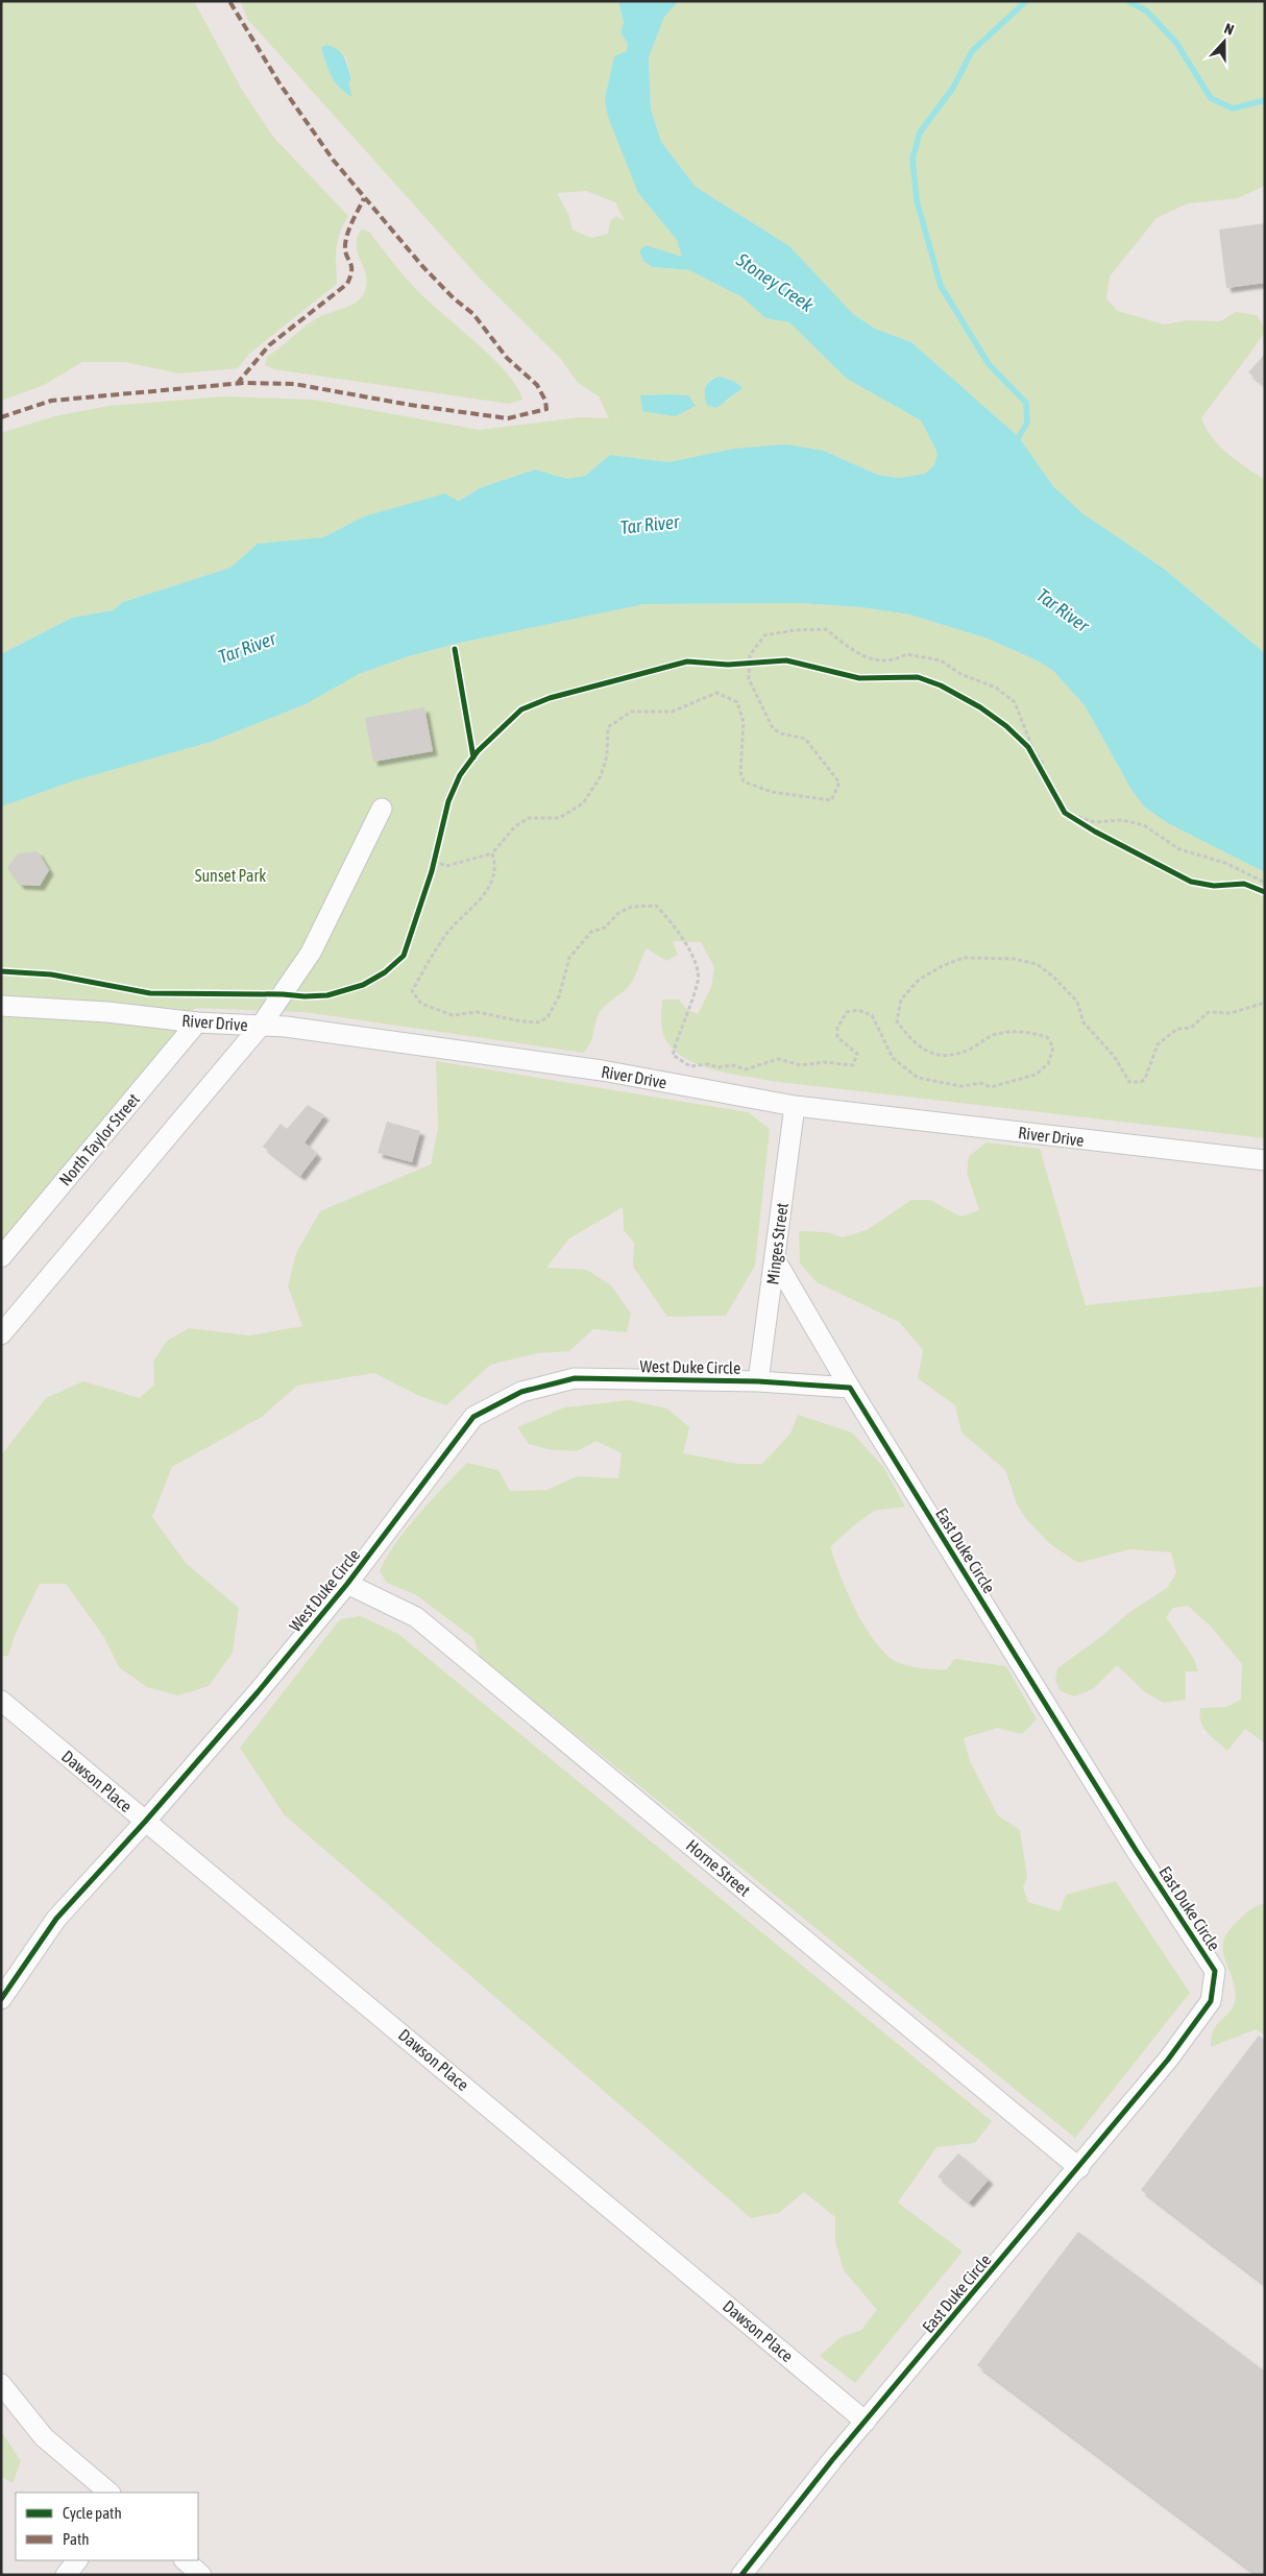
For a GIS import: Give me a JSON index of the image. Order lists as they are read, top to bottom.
{
  "streets": {
    "street": [
      "River Drive",
      "North Taylor Street",
      "Minges Street",
      "West Duke Circle",
      "East Duke Circle",
      "Dawson Place",
      "Horne Street"
    ]
  },
  "crossings": [
    ["River Drive", "North Taylor Street"],
    ["River Drive", "Minges Street"],
    ["Minges Street", "West Duke Circle"],
    ["Minges Street", "East Duke Circle"],
    ["West Duke Circle", "Dawson Place"],
    ["West Duke Circle", "Horne Street"],
    ["East Duke Circle", "Dawson Place"],
    ["East Duke Circle", "Horne Street"]
  ],
  "water": ["Stoney Creek", "Tar River"],
  "parks": ["Sunset Park"],
  "legend": ["Cycle path", "Path"],
  "north": "top"
}
